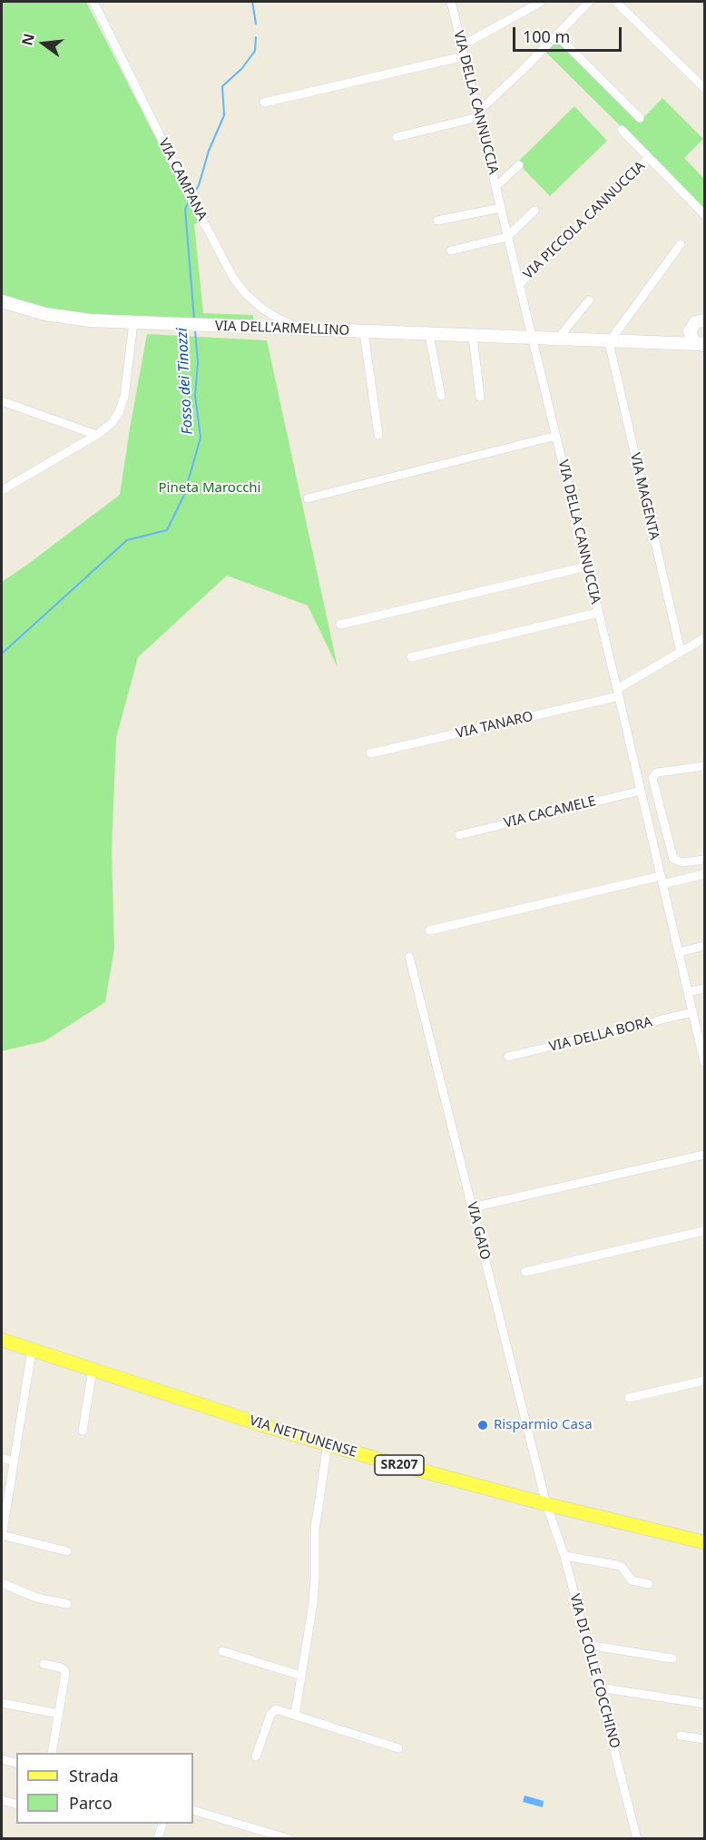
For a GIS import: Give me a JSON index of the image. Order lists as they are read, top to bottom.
{
  "streets": {
    "main road": ["VIA NETTUNENSE", "SR207"],
    "street": [
      "VIA DELLA CANNUCCIA",
      "VIA CAMPANA",
      "VIA PICCOLA CANNUCCIA",
      "VIA DELL'ARMELLINO",
      "VIA MAGENTA",
      "VIA TANARO",
      "VIA CACAMELE",
      "VIA DELLA BORA",
      "VIA GAIO",
      "VIA DI COLLE COCCHINO"
    ]
  },
  "crossings": [
    ["VIA DELLA CANNUCCIA", "VIA PICCOLA CANNUCCIA"],
    ["VIA DELLA CANNUCCIA", "VIA DELL'ARMELLINO"],
    ["VIA DELLA CANNUCCIA", "VIA TANARO"],
    ["VIA DELLA CANNUCCIA", "VIA CACAMELE"],
    ["VIA DELLA CANNUCCIA", "VIA DELLA BORA"],
    ["VIA CAMPANA", "VIA DELL'ARMELLINO"],
    ["VIA DELL'ARMELLINO", "VIA MAGENTA"],
    ["VIA GAIO", "VIA NETTUNENSE"],
    ["VIA GAIO", "VIA DI COLLE COCCHINO"],
    ["VIA NETTUNENSE", "VIA DI COLLE COCCHINO"]
  ],
  "water": ["Fosso dei Tinozzi"],
  "parks": ["Pineta Marocchi"],
  "places": ["Risparmio Casa"],
  "legend": ["Strada", "Parco"],
  "scale_bar": "100 m",
  "north": "left"
}
